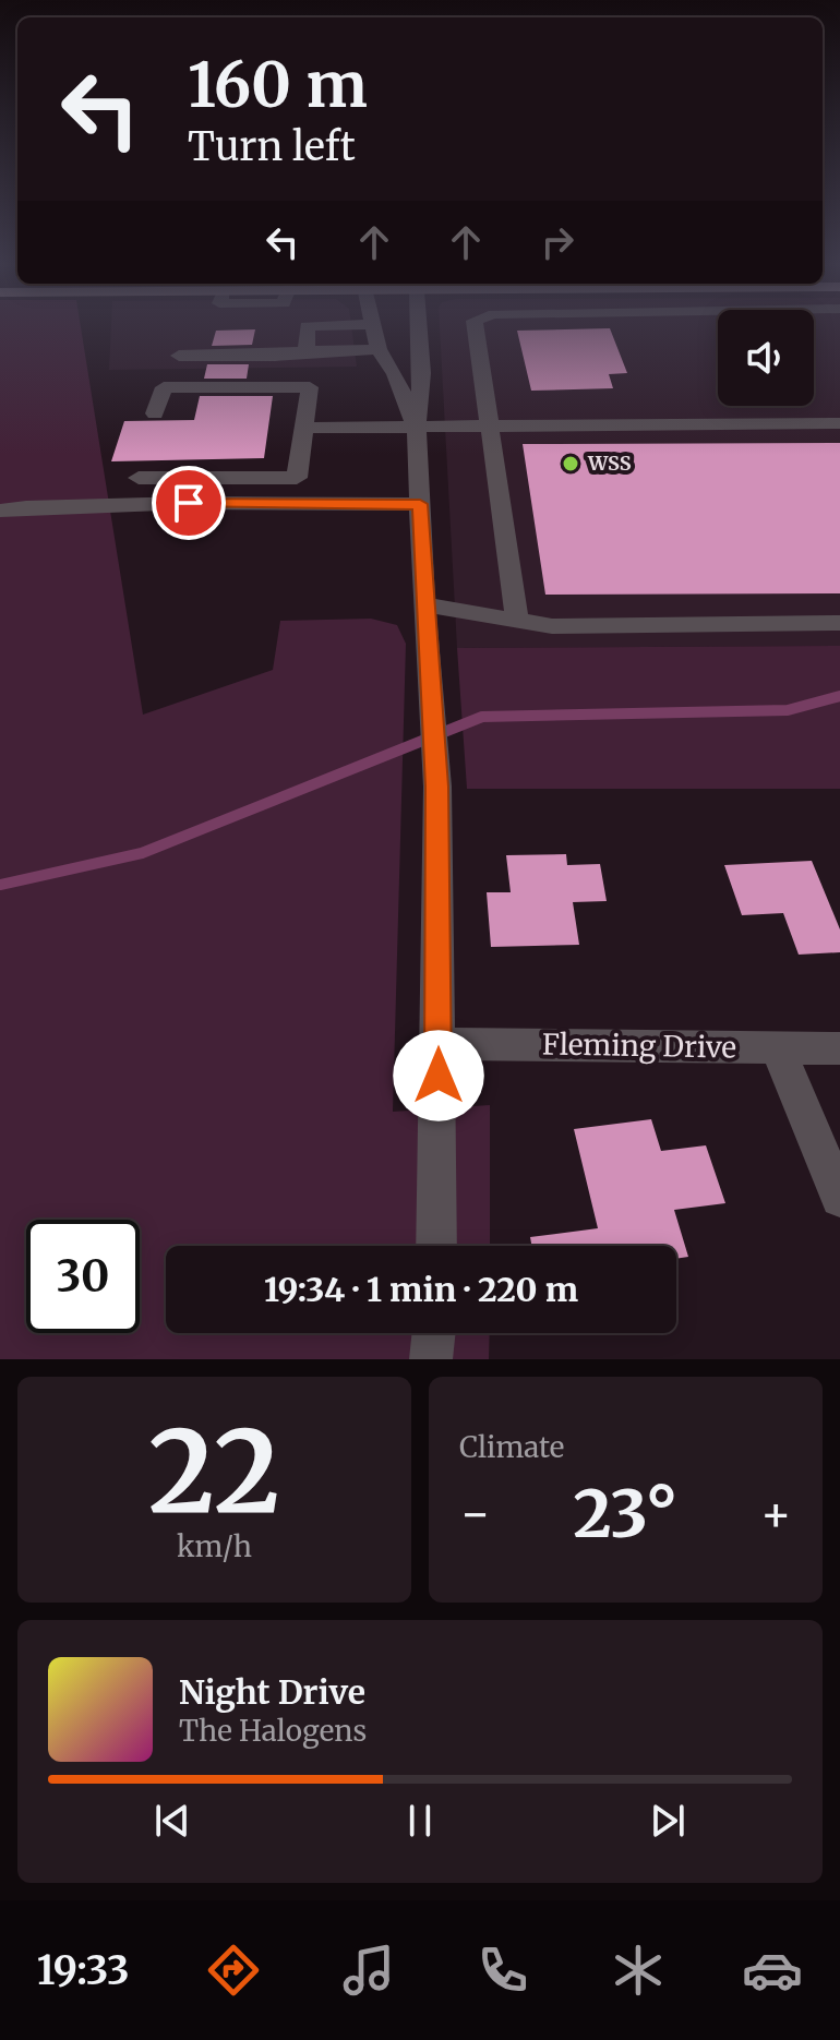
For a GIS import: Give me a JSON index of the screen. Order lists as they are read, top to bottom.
{
  "streets": {
    "street": ["Fleming Drive"]
  },
  "places": ["WSS"],
  "page": {
    "turn": ["160 m", "Turn left"],
    "limit": "30",
    "trip": "19:34 · 1 min · 220 m",
    "tile": [
      ["22", "km/h"],
      "Climate"
    ],
    "heat": ["−", "23°", "+"],
    "song": ["Night Drive", "The Halogens"],
    "tabs": "19:33"
  }
}
